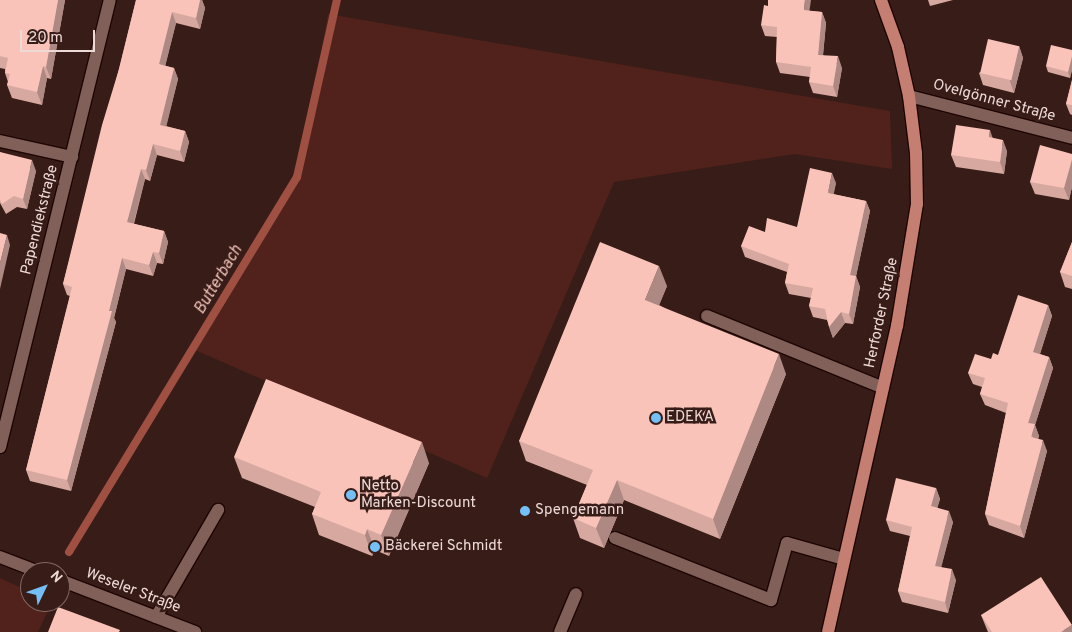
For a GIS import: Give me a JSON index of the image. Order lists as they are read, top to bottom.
{
  "streets": {
    "main road": ["Herforder Straße"],
    "street": ["Ovelgönner Straße", "Papendiekstraße", "Weseler Straße"]
  },
  "crossings": [
    ["Ovelgönner Straße", "Herforder Straße"]
  ],
  "water": ["Butterbach"],
  "places": [
    "EDEKA",
    "Netto Marken-Discount",
    "Spengemann",
    "Bäckerei Schmidt"
  ],
  "scale_bar": "20 m",
  "north": "top right"
}
